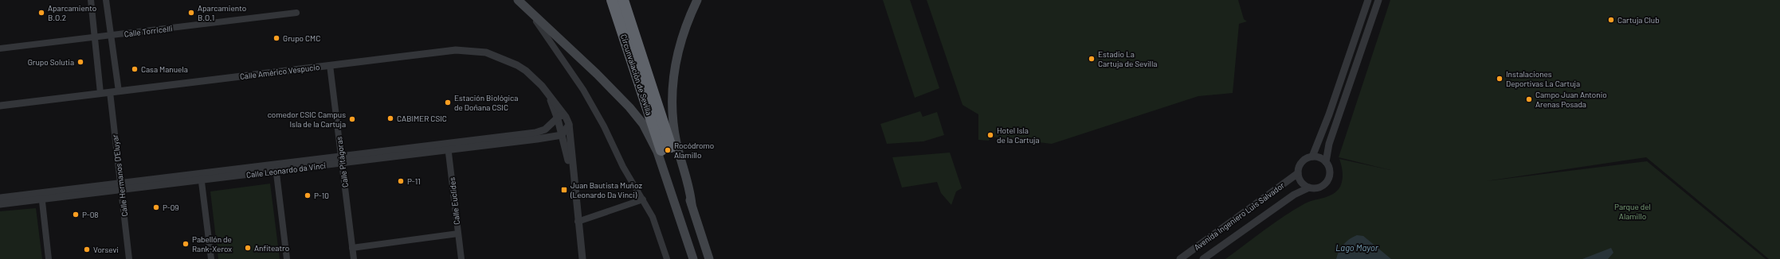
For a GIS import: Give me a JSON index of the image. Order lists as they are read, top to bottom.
{
  "streets": {
    "highway": ["Circunvalación de Sevilla"],
    "street": [
      "Calle Torricelli",
      "Calle Américo Vespucio",
      "Calle Pitágoras",
      "Calle Leonardo da Vinci",
      "Calle Hermanos D'Eluyar",
      "Calle Euclides",
      "Avenida Ingeniero Luis Salvador"
    ]
  },
  "crossings": [
    ["Calle Américo Vespucio", "Calle Pitágoras"],
    ["Calle Américo Vespucio", "Calle Leonardo da Vinci"],
    ["Calle Américo Vespucio", "Calle Hermanos D'Eluyar"],
    ["Calle Pitágoras", "Calle Leonardo da Vinci"],
    ["Calle Leonardo da Vinci", "Calle Hermanos D'Eluyar"],
    ["Calle Leonardo da Vinci", "Calle Euclides"]
  ],
  "water": ["Lago Mayor"],
  "parks": ["Parque del Alamillo"],
  "places": {
    "other": [
      "Aparcamiento B.O.2",
      "Aparcamiento B.O.1",
      "Cartuja Club",
      "Grupo CMC",
      "Estadio La Cartuja de Sevilla",
      "Grupo Solutia",
      "Casa Manuela",
      "Instalaciones Deportivas La Cartuja",
      "Campo Juan Antonio Arenas Posada",
      "Estación Biológica de Doñana CSIC",
      "CABIMER CSIC",
      "comedor CSIC Campus Isla de la Cartuja",
      "Hotel Isla de la Cartuja",
      "Rocódromo Alamillo",
      "P-11",
      "P-10",
      "P-09",
      "P-08",
      "Pabellón de Rank-Xerox",
      "Anfiteatro",
      "Vorsevi"
    ],
    "transit": ["Juan Bautista Muñoz (Leonardo Da Vinci)"]
  }
}
